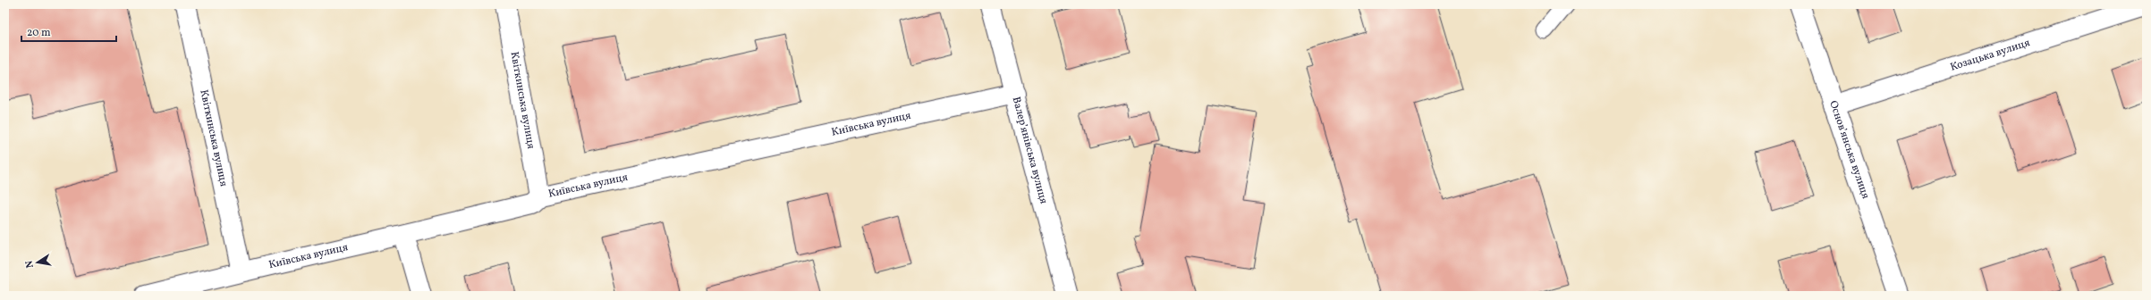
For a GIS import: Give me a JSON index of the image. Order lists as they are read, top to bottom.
{
  "streets": {
    "street": [
      "Козацька вулиця",
      "Квіткинська вулиця",
      "Київська вулиця",
      "Валер’янівська вулиця",
      "Основ’янська вулиця"
    ]
  },
  "crossings": [
    ["Козацька вулиця", "Основ’янська вулиця"],
    ["Квіткинська вулиця", "Київська вулиця"],
    ["Київська вулиця", "Валер’янівська вулиця"]
  ],
  "scale_bar": "20 m",
  "north": "left"
}
